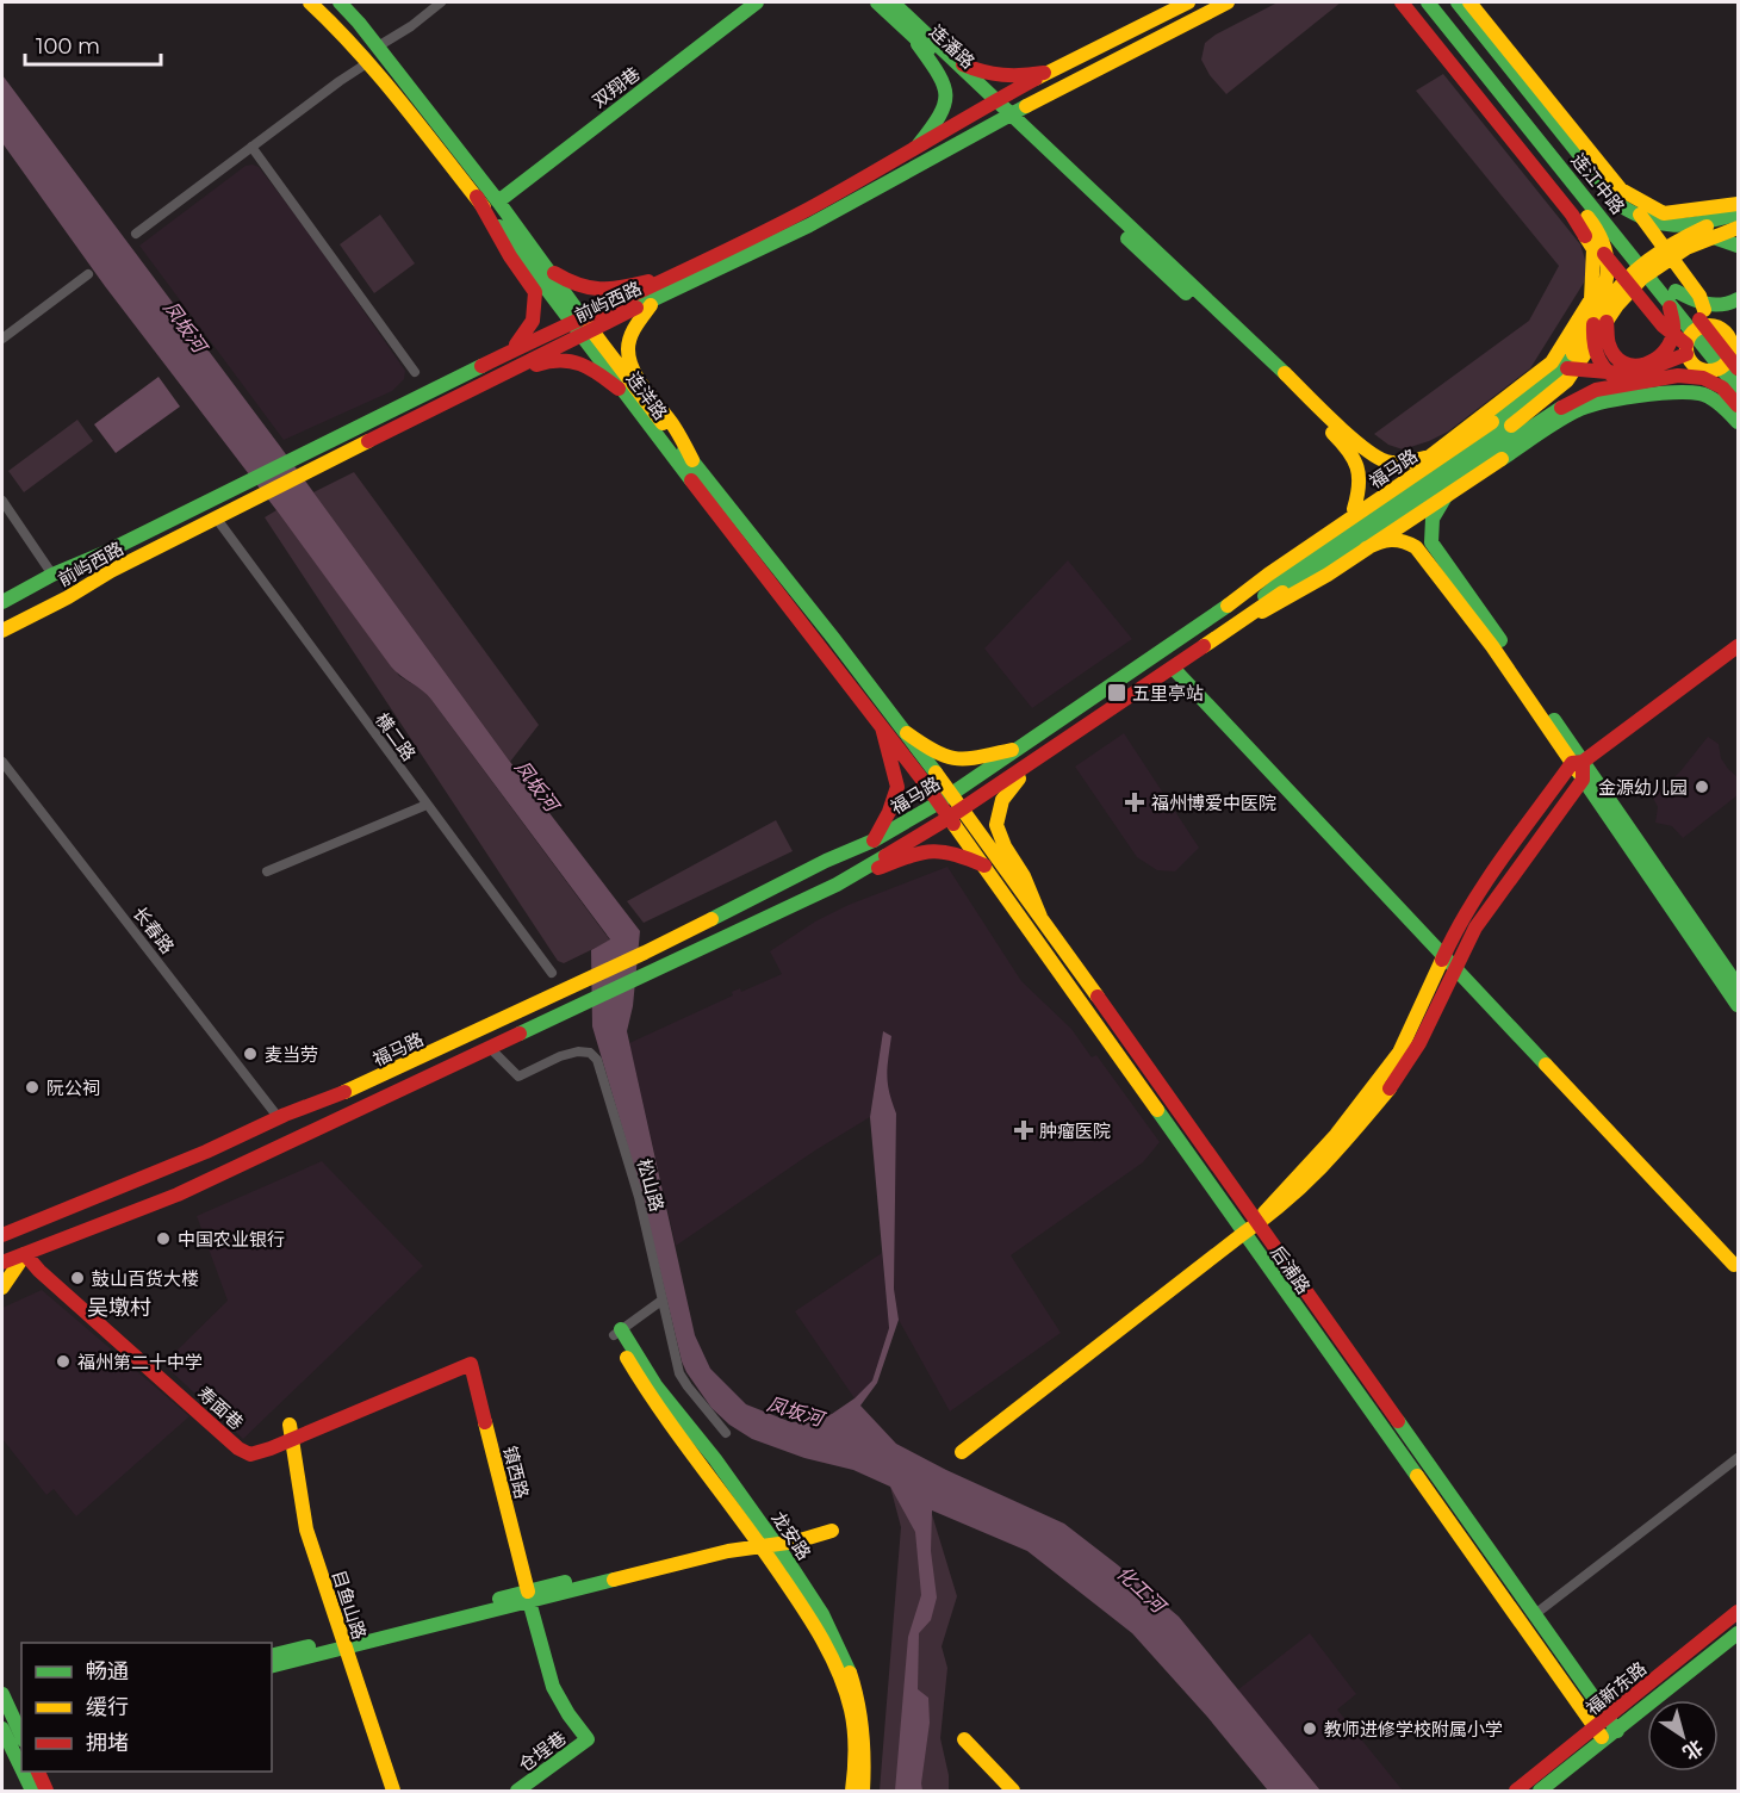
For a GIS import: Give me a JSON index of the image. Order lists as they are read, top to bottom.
{
  "streets": {
    "main road": [
      "连潘路",
      "双翔巷",
      "连江中路",
      "前屿西路",
      "连洋路",
      "福马路",
      "后浦路",
      "寿面巷",
      "镇西路",
      "龙安路",
      "目鱼山路",
      "福新东路",
      "仓埕巷"
    ],
    "street": ["横二路", "长春路", "松山路"]
  },
  "crossings": [
    ["连潘路", "前屿西路"],
    ["双翔巷", "连洋路"],
    ["前屿西路", "连洋路"],
    ["前屿西路", "横二路"],
    ["连洋路", "福马路"],
    ["连洋路", "后浦路"],
    ["福马路", "长春路"],
    ["福马路", "松山路"],
    ["福马路", "后浦路"],
    ["福马路", "寿面巷"],
    ["后浦路", "福新东路"],
    ["寿面巷", "镇西路"],
    ["寿面巷", "目鱼山路"],
    ["镇西路", "仓埕巷"]
  ],
  "districts": ["吴墩村"],
  "water": ["凤坂河", "化工河"],
  "places": {
    "transit": ["五里亭站"],
    "other": [
      "金源幼儿园",
      "麦当劳",
      "阮公祠",
      "中国农业银行",
      "鼓山百货大楼",
      "福州第二十中学",
      "教师进修学校附属小学"
    ],
    "health": ["福州博爱中医院", "肿瘤医院"]
  },
  "legend": ["畅通", "缓行", "拥堵"],
  "scale_bar": "100 m",
  "north": "bottom right"
}
